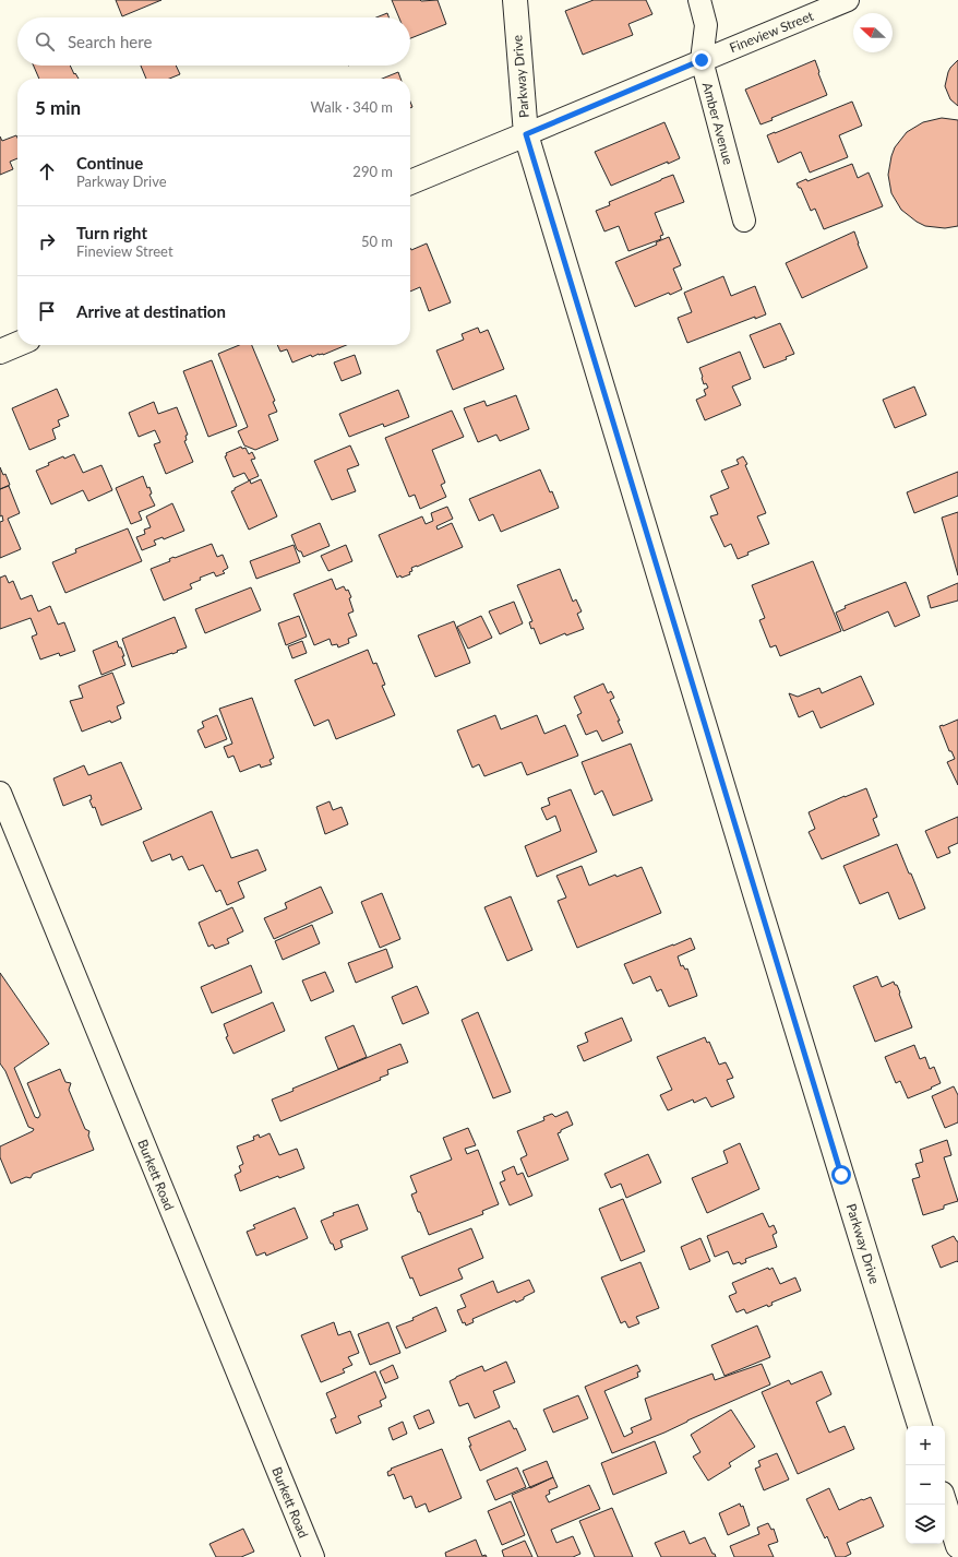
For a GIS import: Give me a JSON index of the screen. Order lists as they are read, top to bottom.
{
  "streets": {
    "street": [
      "Fineview Street",
      "Parkway Drive",
      "Amber Avenue",
      "Burkett Road"
    ]
  },
  "crossings": [
    ["Fineview Street", "Parkway Drive"],
    ["Fineview Street", "Amber Avenue"]
  ],
  "north": "left",
  "page": {
    "search": "Search here",
    "heading": ["5 min", "Walk · 340 m"],
    "list": [
      ["Continue", "Parkway Drive", "290 m"],
      ["Turn right", "Fineview Street", "50 m"],
      "Arrive at destination"
    ],
    "map_buttons": ["+", "−"]
  }
}
